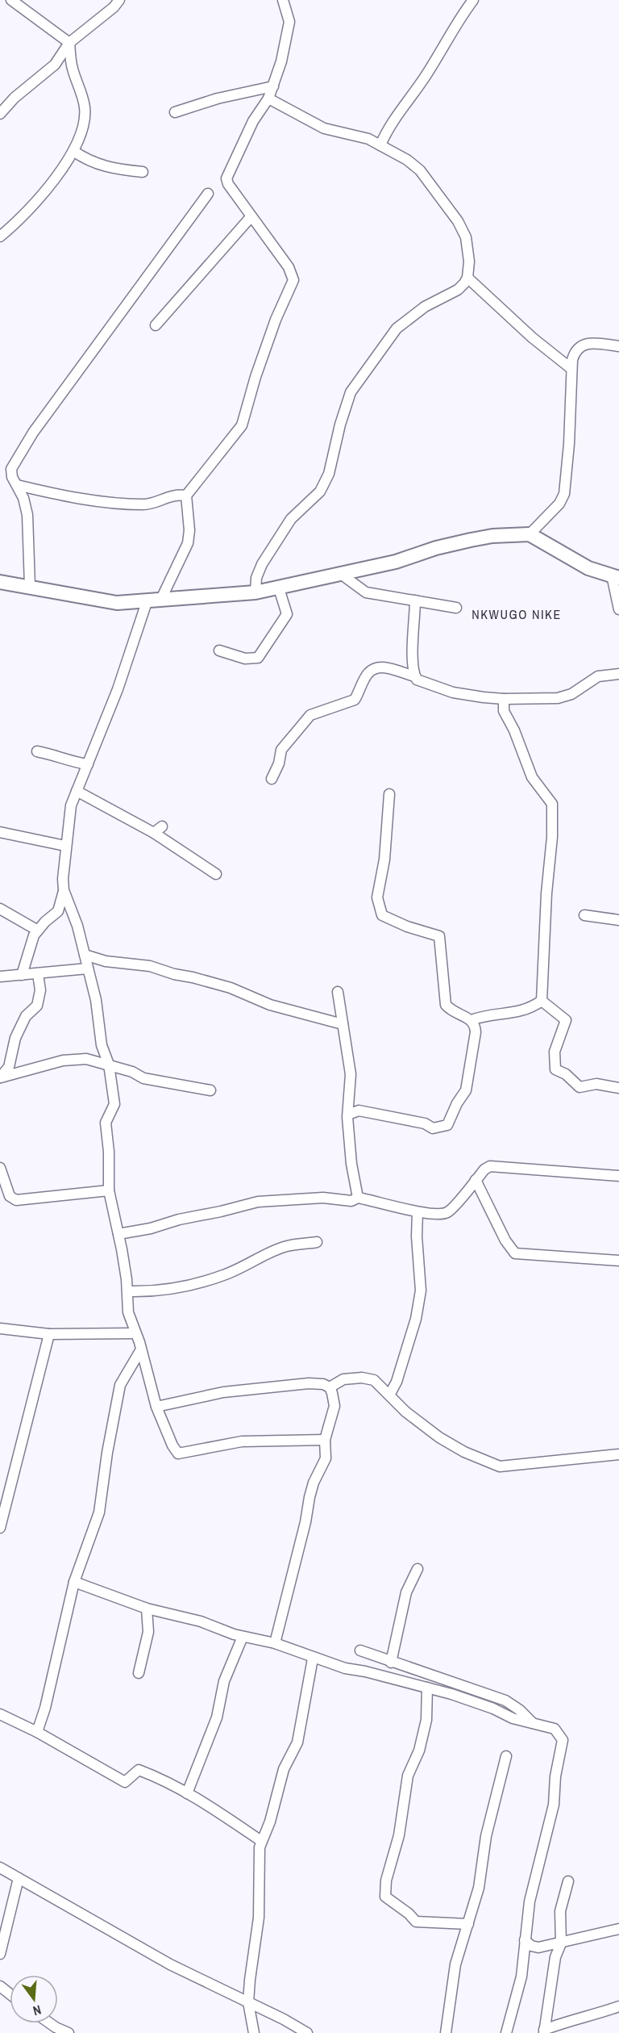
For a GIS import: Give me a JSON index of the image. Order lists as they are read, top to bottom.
{
  "districts": ["NKWUGO NIKE"],
  "north": "bottom"
}
